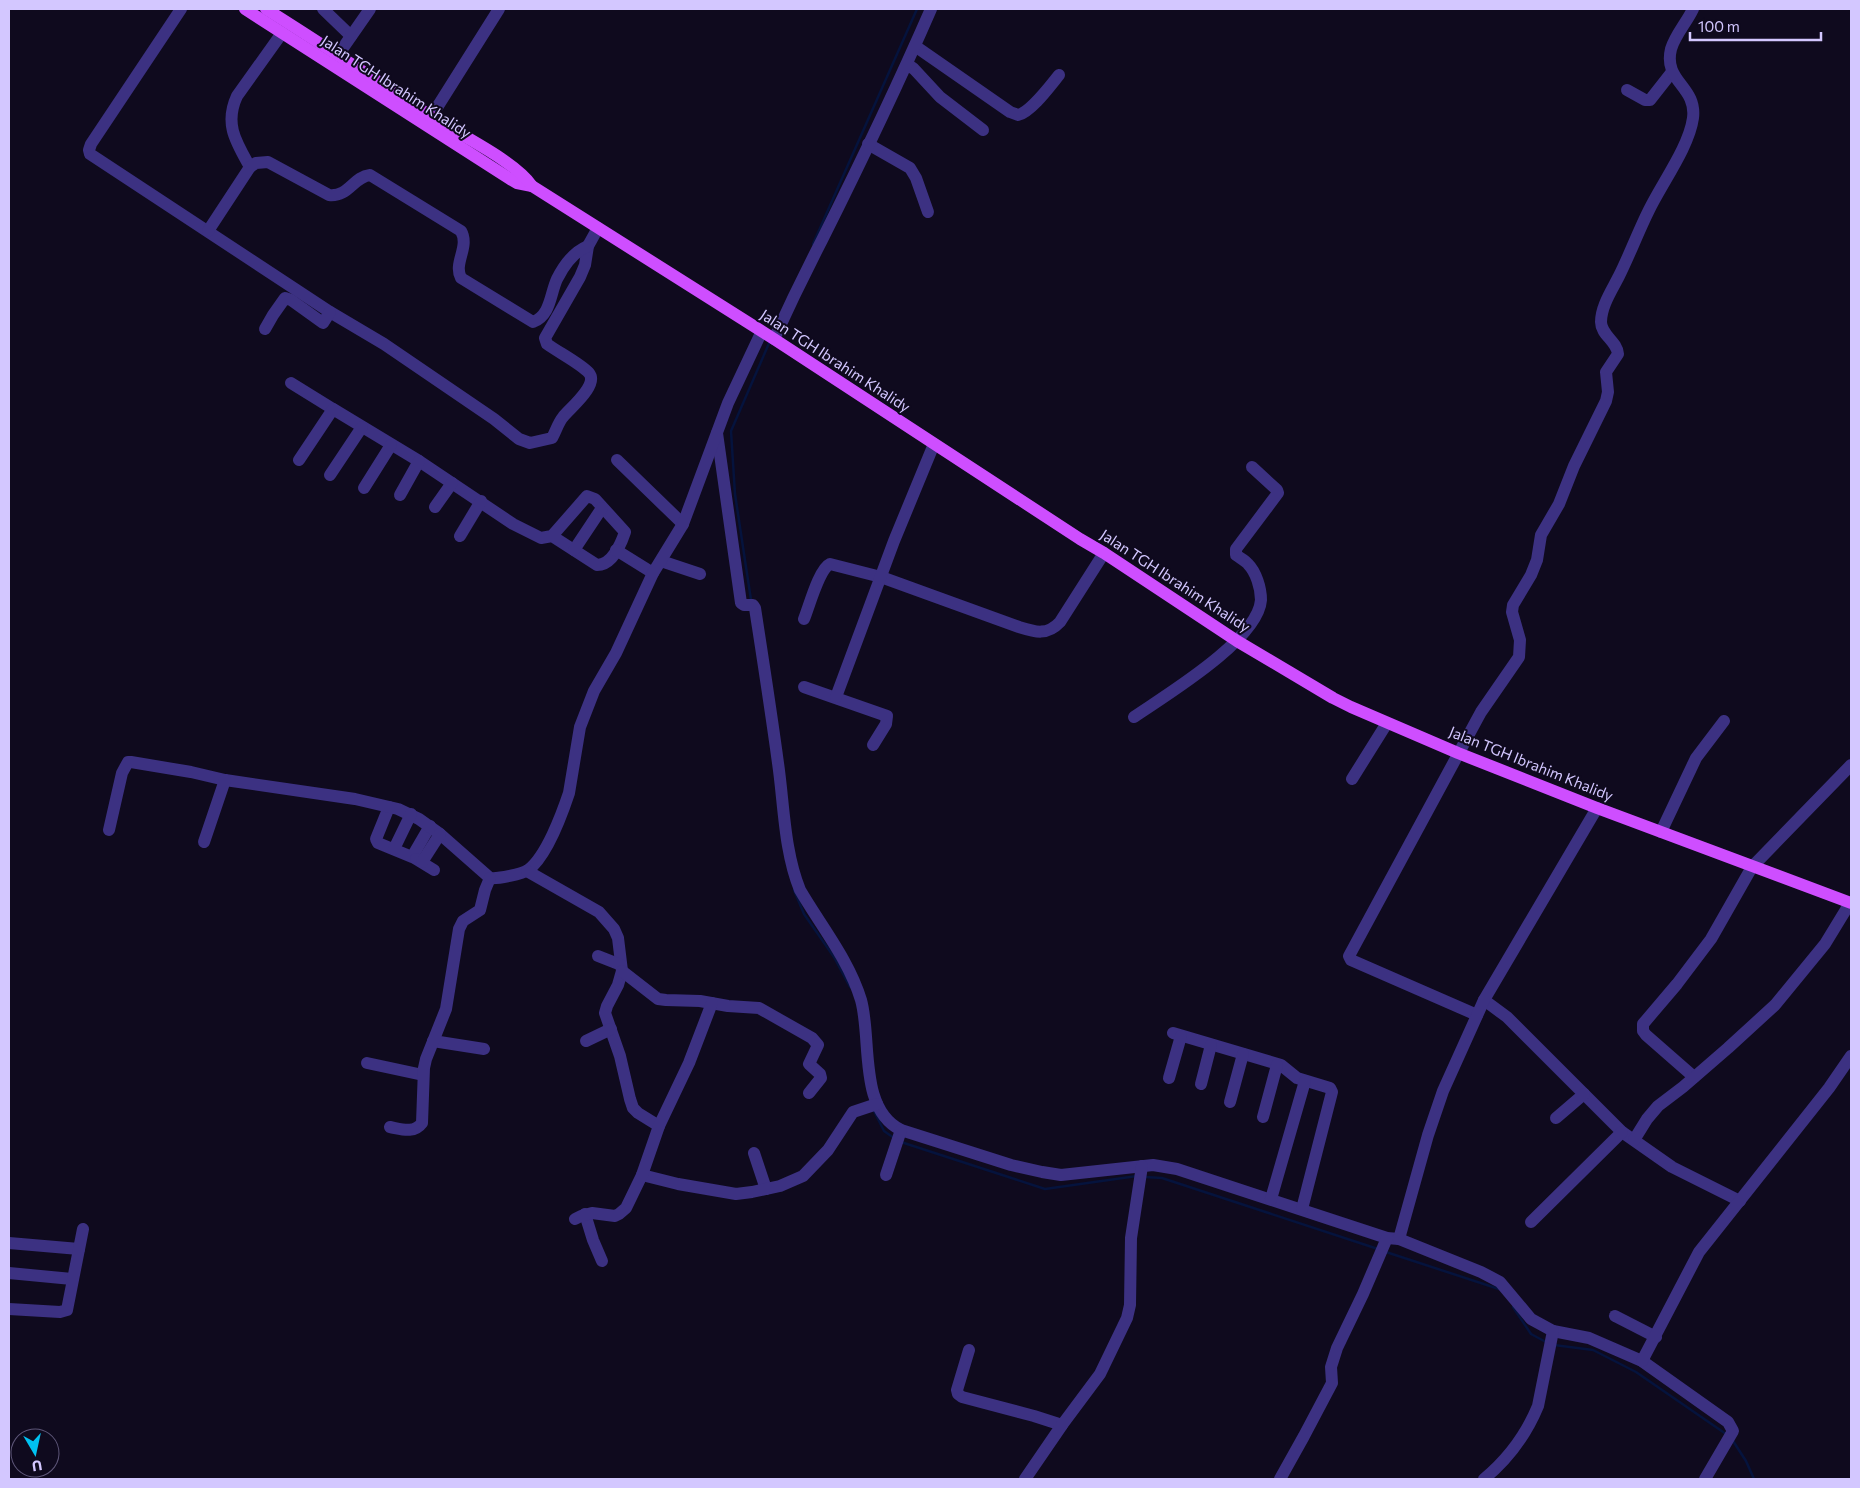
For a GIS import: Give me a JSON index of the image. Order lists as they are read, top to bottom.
{
  "streets": {
    "main road": ["Jalan TGH Ibrahim Khalidy"]
  },
  "scale_bar": "100 m",
  "north": "bottom"
}
